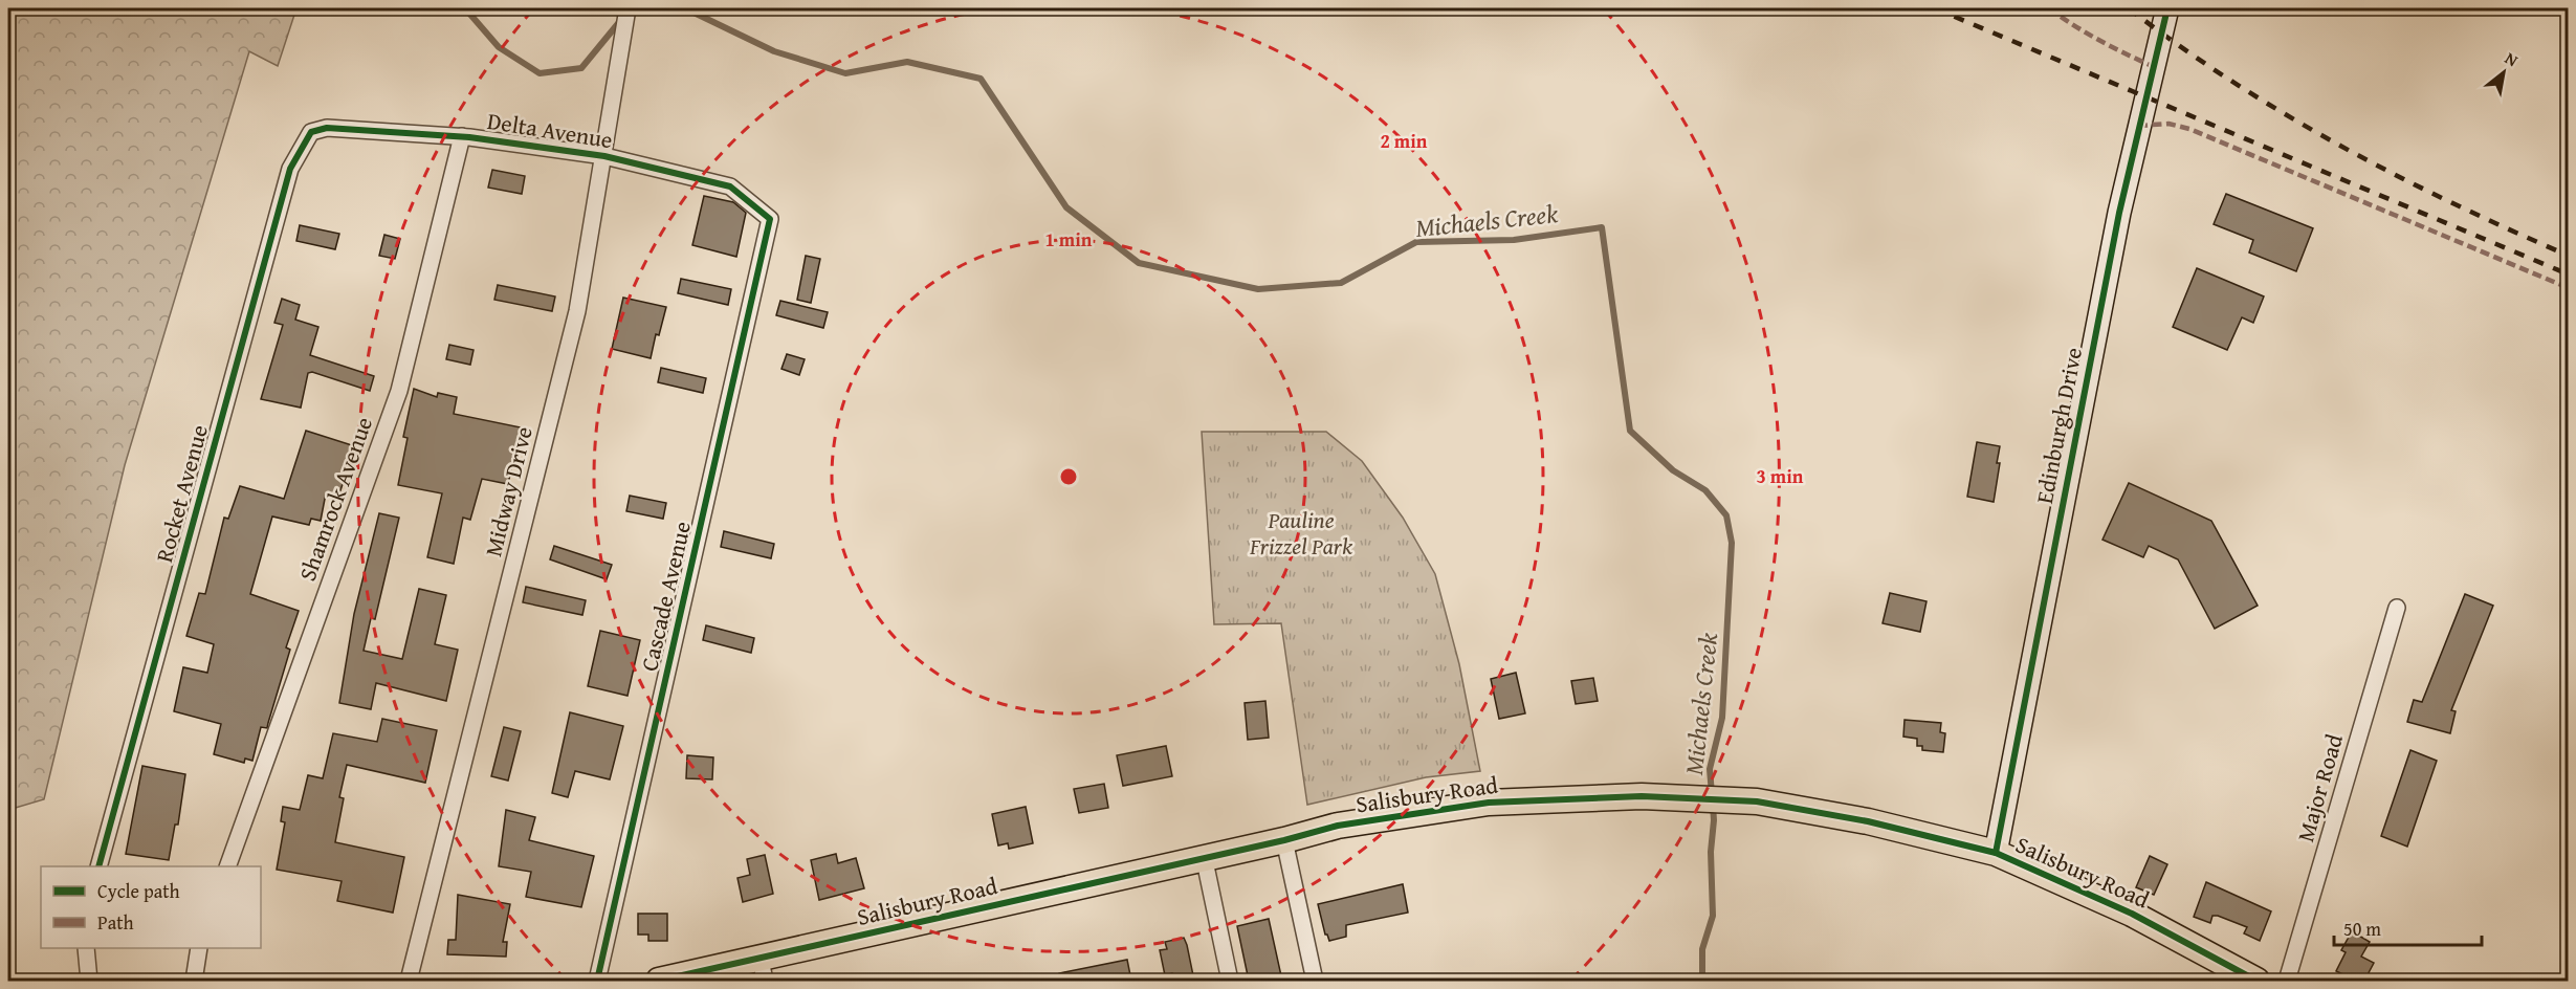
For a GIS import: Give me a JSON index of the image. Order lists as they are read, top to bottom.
{
  "streets": {
    "main road": ["Salisbury Road"],
    "street": [
      "Delta Avenue",
      "Edinburgh Drive",
      "Midway Drive",
      "Rocket Avenue",
      "Shamrock Avenue",
      "Cascade Avenue",
      "Major Road"
    ]
  },
  "crossings": [
    ["Delta Avenue", "Midway Drive"],
    ["Delta Avenue", "Rocket Avenue"],
    ["Delta Avenue", "Shamrock Avenue"],
    ["Delta Avenue", "Cascade Avenue"],
    ["Edinburgh Drive", "Salisbury Road"]
  ],
  "water": ["Michaels Creek"],
  "parks": ["Pauline Frizzel Park"],
  "legend": ["Cycle path", "Path"],
  "scale_bar": "50 m",
  "north": "top right",
  "rings": ["2 min", "1 min", "3 min"]
}
